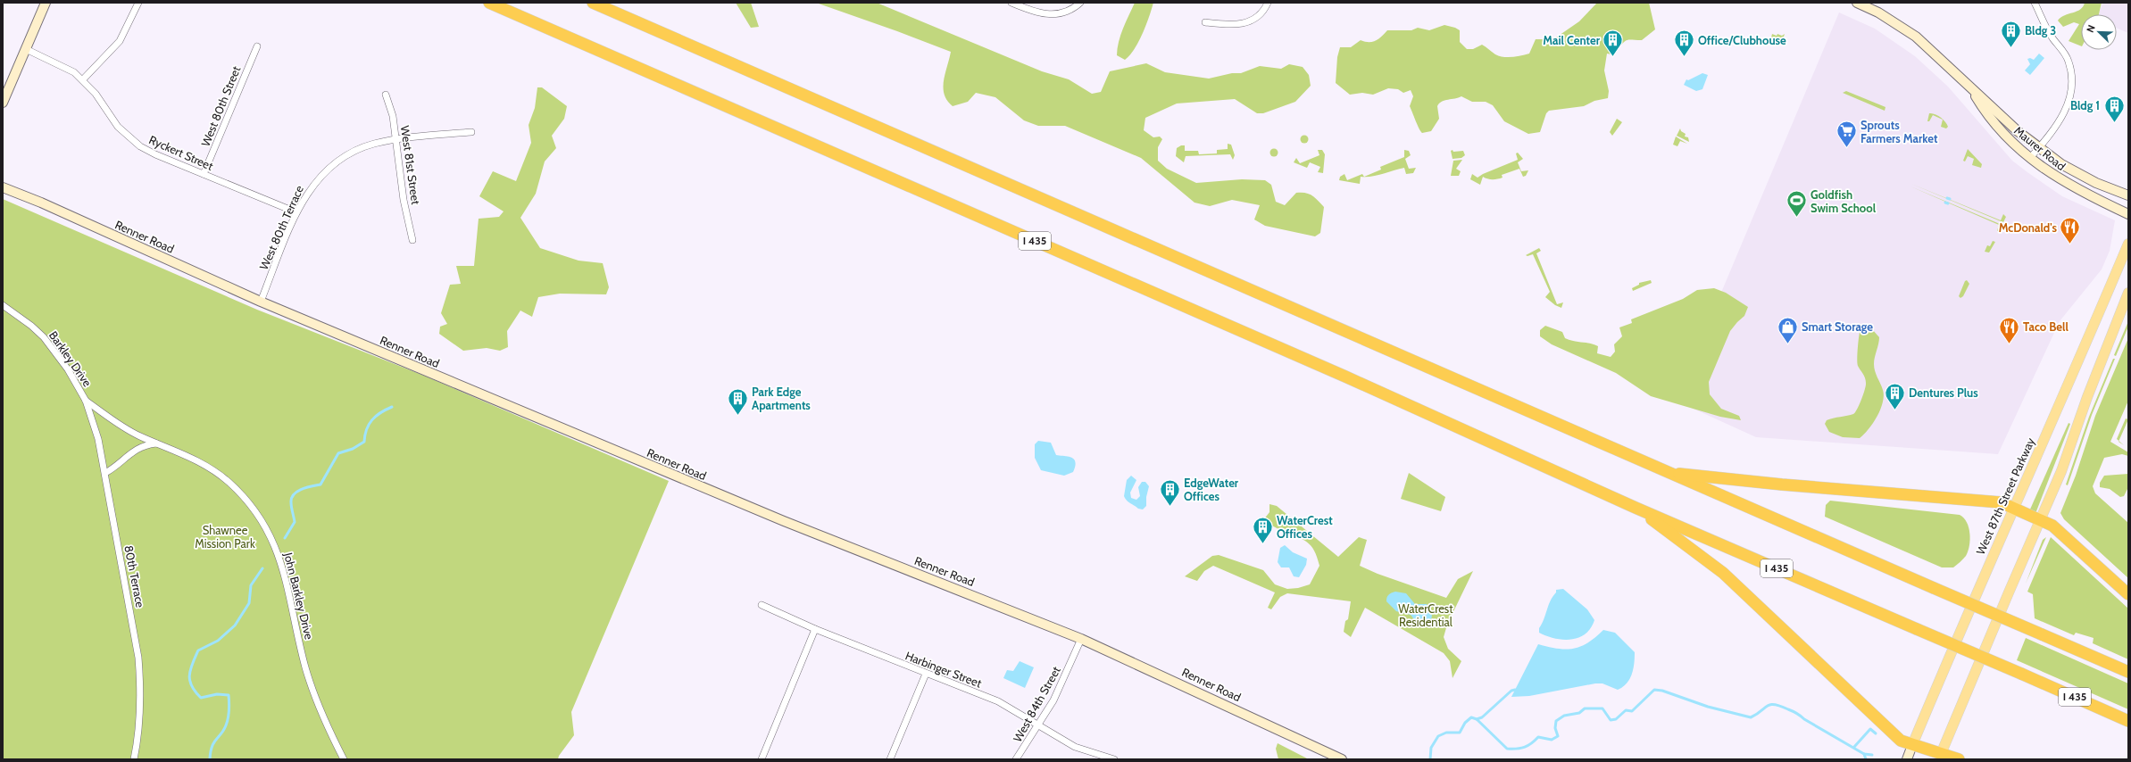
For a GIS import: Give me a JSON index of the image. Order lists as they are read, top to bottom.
{
  "streets": {
    "highway": ["I 435"],
    "main road": ["Maurer Road", "Renner Road", "West 87th Street Parkway"],
    "street": [
      "West 80th Street",
      "Ryckert Street",
      "West 81st Street",
      "West 80th Terrace",
      "Barkley Drive",
      "80th Terrace",
      "John Barkley Drive",
      "Harbinger Street",
      "West 84th Street"
    ]
  },
  "crossings": [
    ["West 80th Street", "Ryckert Street"],
    ["Ryckert Street", "West 80th Terrace"],
    ["West 81st Street", "West 80th Terrace"],
    ["West 80th Terrace", "Renner Road"],
    ["Renner Road", "West 84th Street"],
    ["Barkley Drive", "80th Terrace"],
    ["Barkley Drive", "John Barkley Drive"],
    ["80th Terrace", "John Barkley Drive"],
    ["Harbinger Street", "West 84th Street"]
  ],
  "parks": ["Shawnee Mission Park", "WaterCrest Residential"],
  "places": {
    "building": [
      "Bldg 3",
      "Mail Center",
      "Office/Clubhouse",
      "Bldg 1",
      "Dentures Plus",
      "Park Edge Apartments",
      "EdgeWater Offices",
      "WaterCrest Offices"
    ],
    "supermarket": ["Sprouts Farmers Market"],
    "sports": ["Goldfish Swim School"],
    "restaurant": ["McDonald's", "Taco Bell"],
    "shop": ["Smart Storage"]
  },
  "north": "top left"
}
